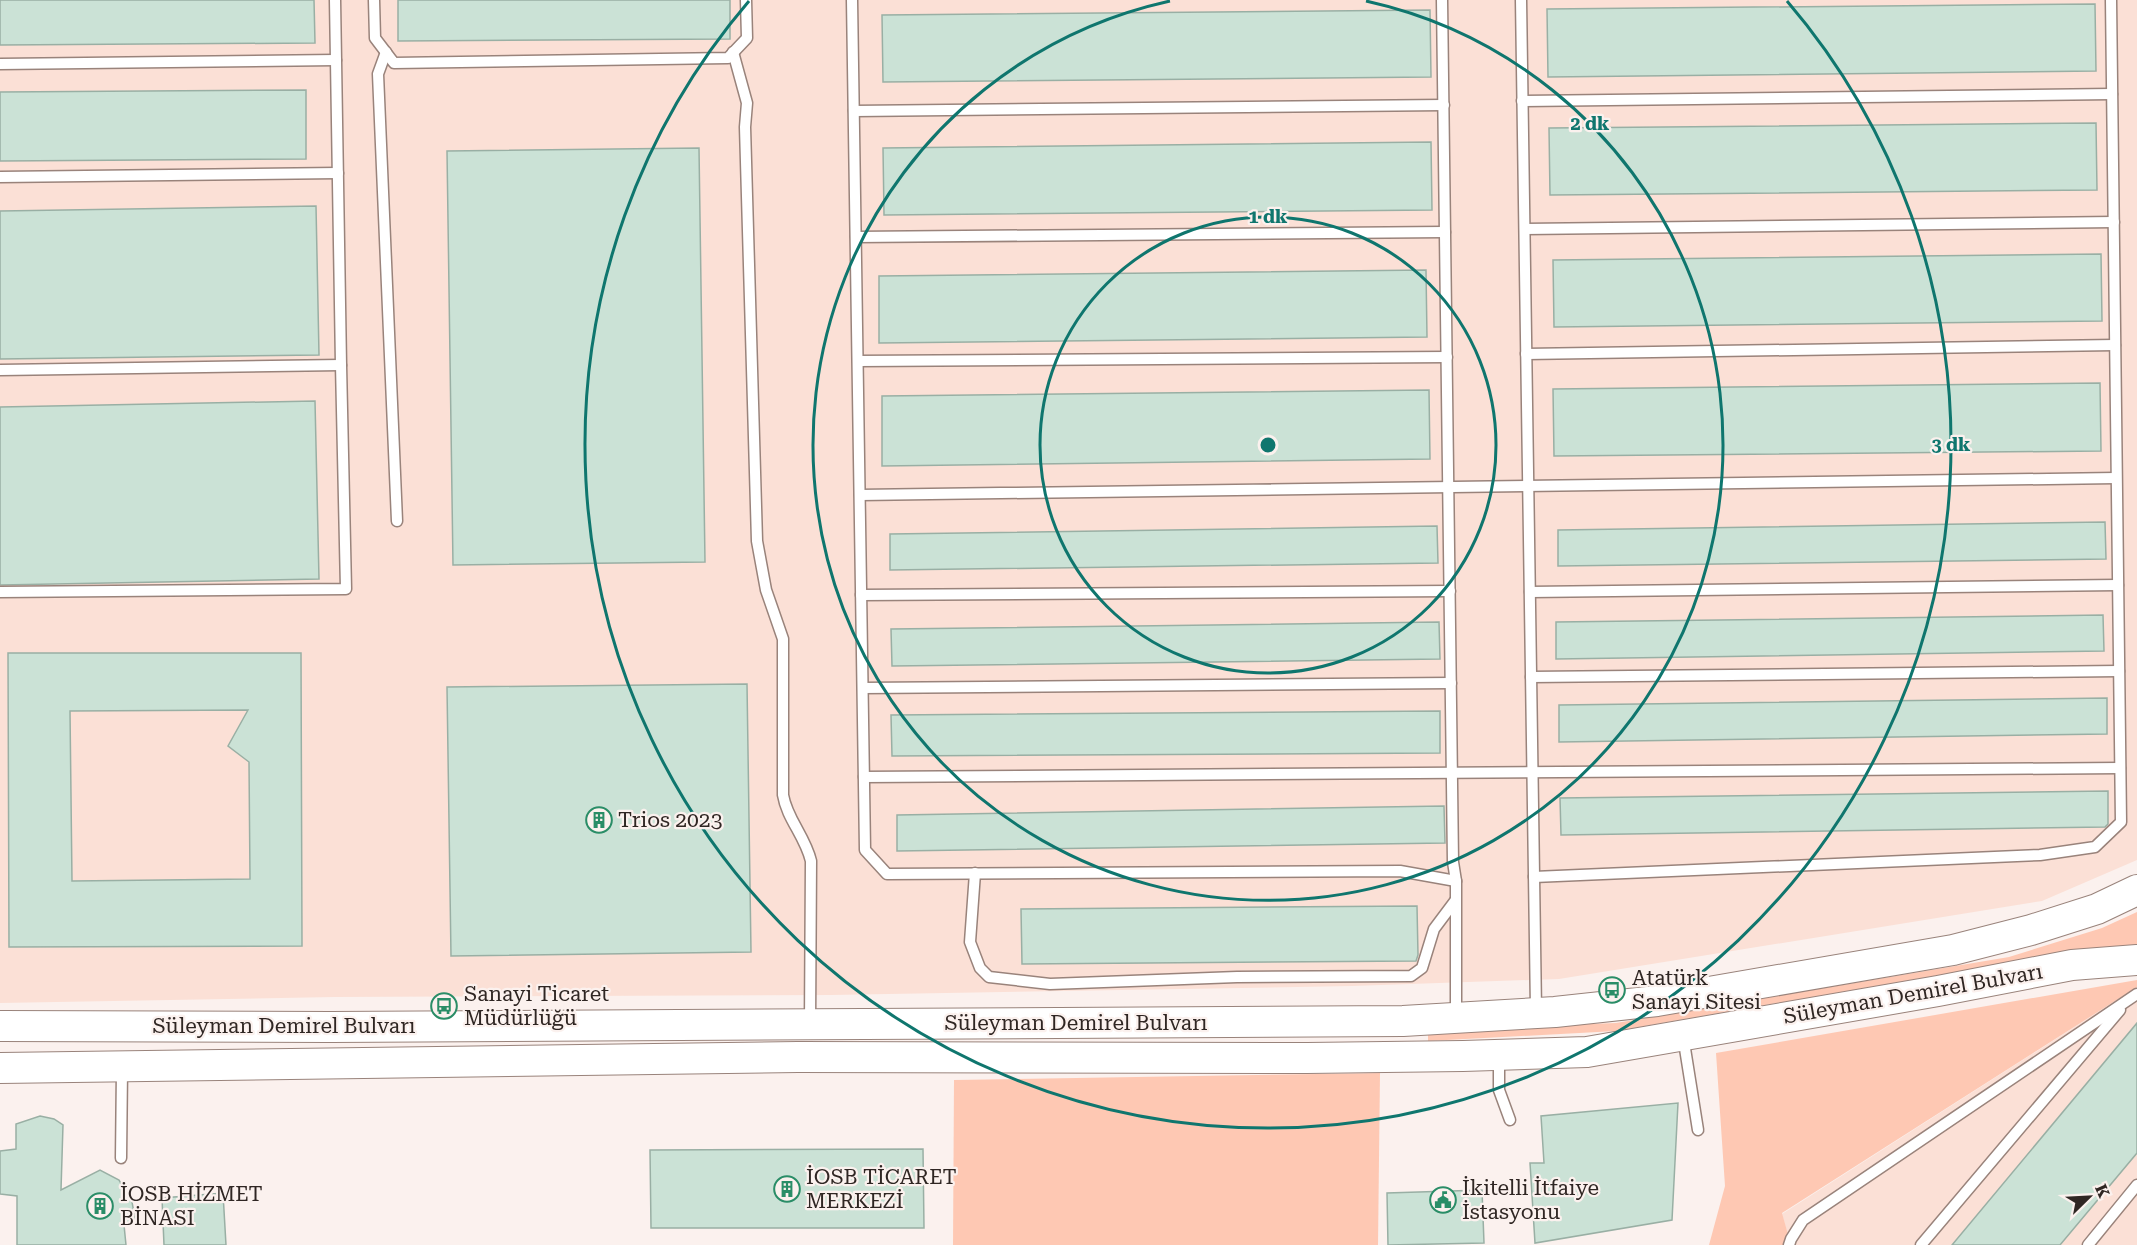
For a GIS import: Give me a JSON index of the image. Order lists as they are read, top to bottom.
{
  "streets": {
    "street": ["Süleyman Demirel Bulvarı"]
  },
  "places": {
    "building": ["Trios 2023", "İOSB TİCARET MERKEZİ", "İOSB HİZMET BİNASI"],
    "bus stop": ["Atatürk Sanayi Sitesi", "Sanayi Ticaret Müdürlüğü"],
    "public building": ["İkitelli İtfaiye İstasyonu"]
  },
  "north": "top right",
  "rings": ["2 dk", "1 dk", "3 dk"]
}
